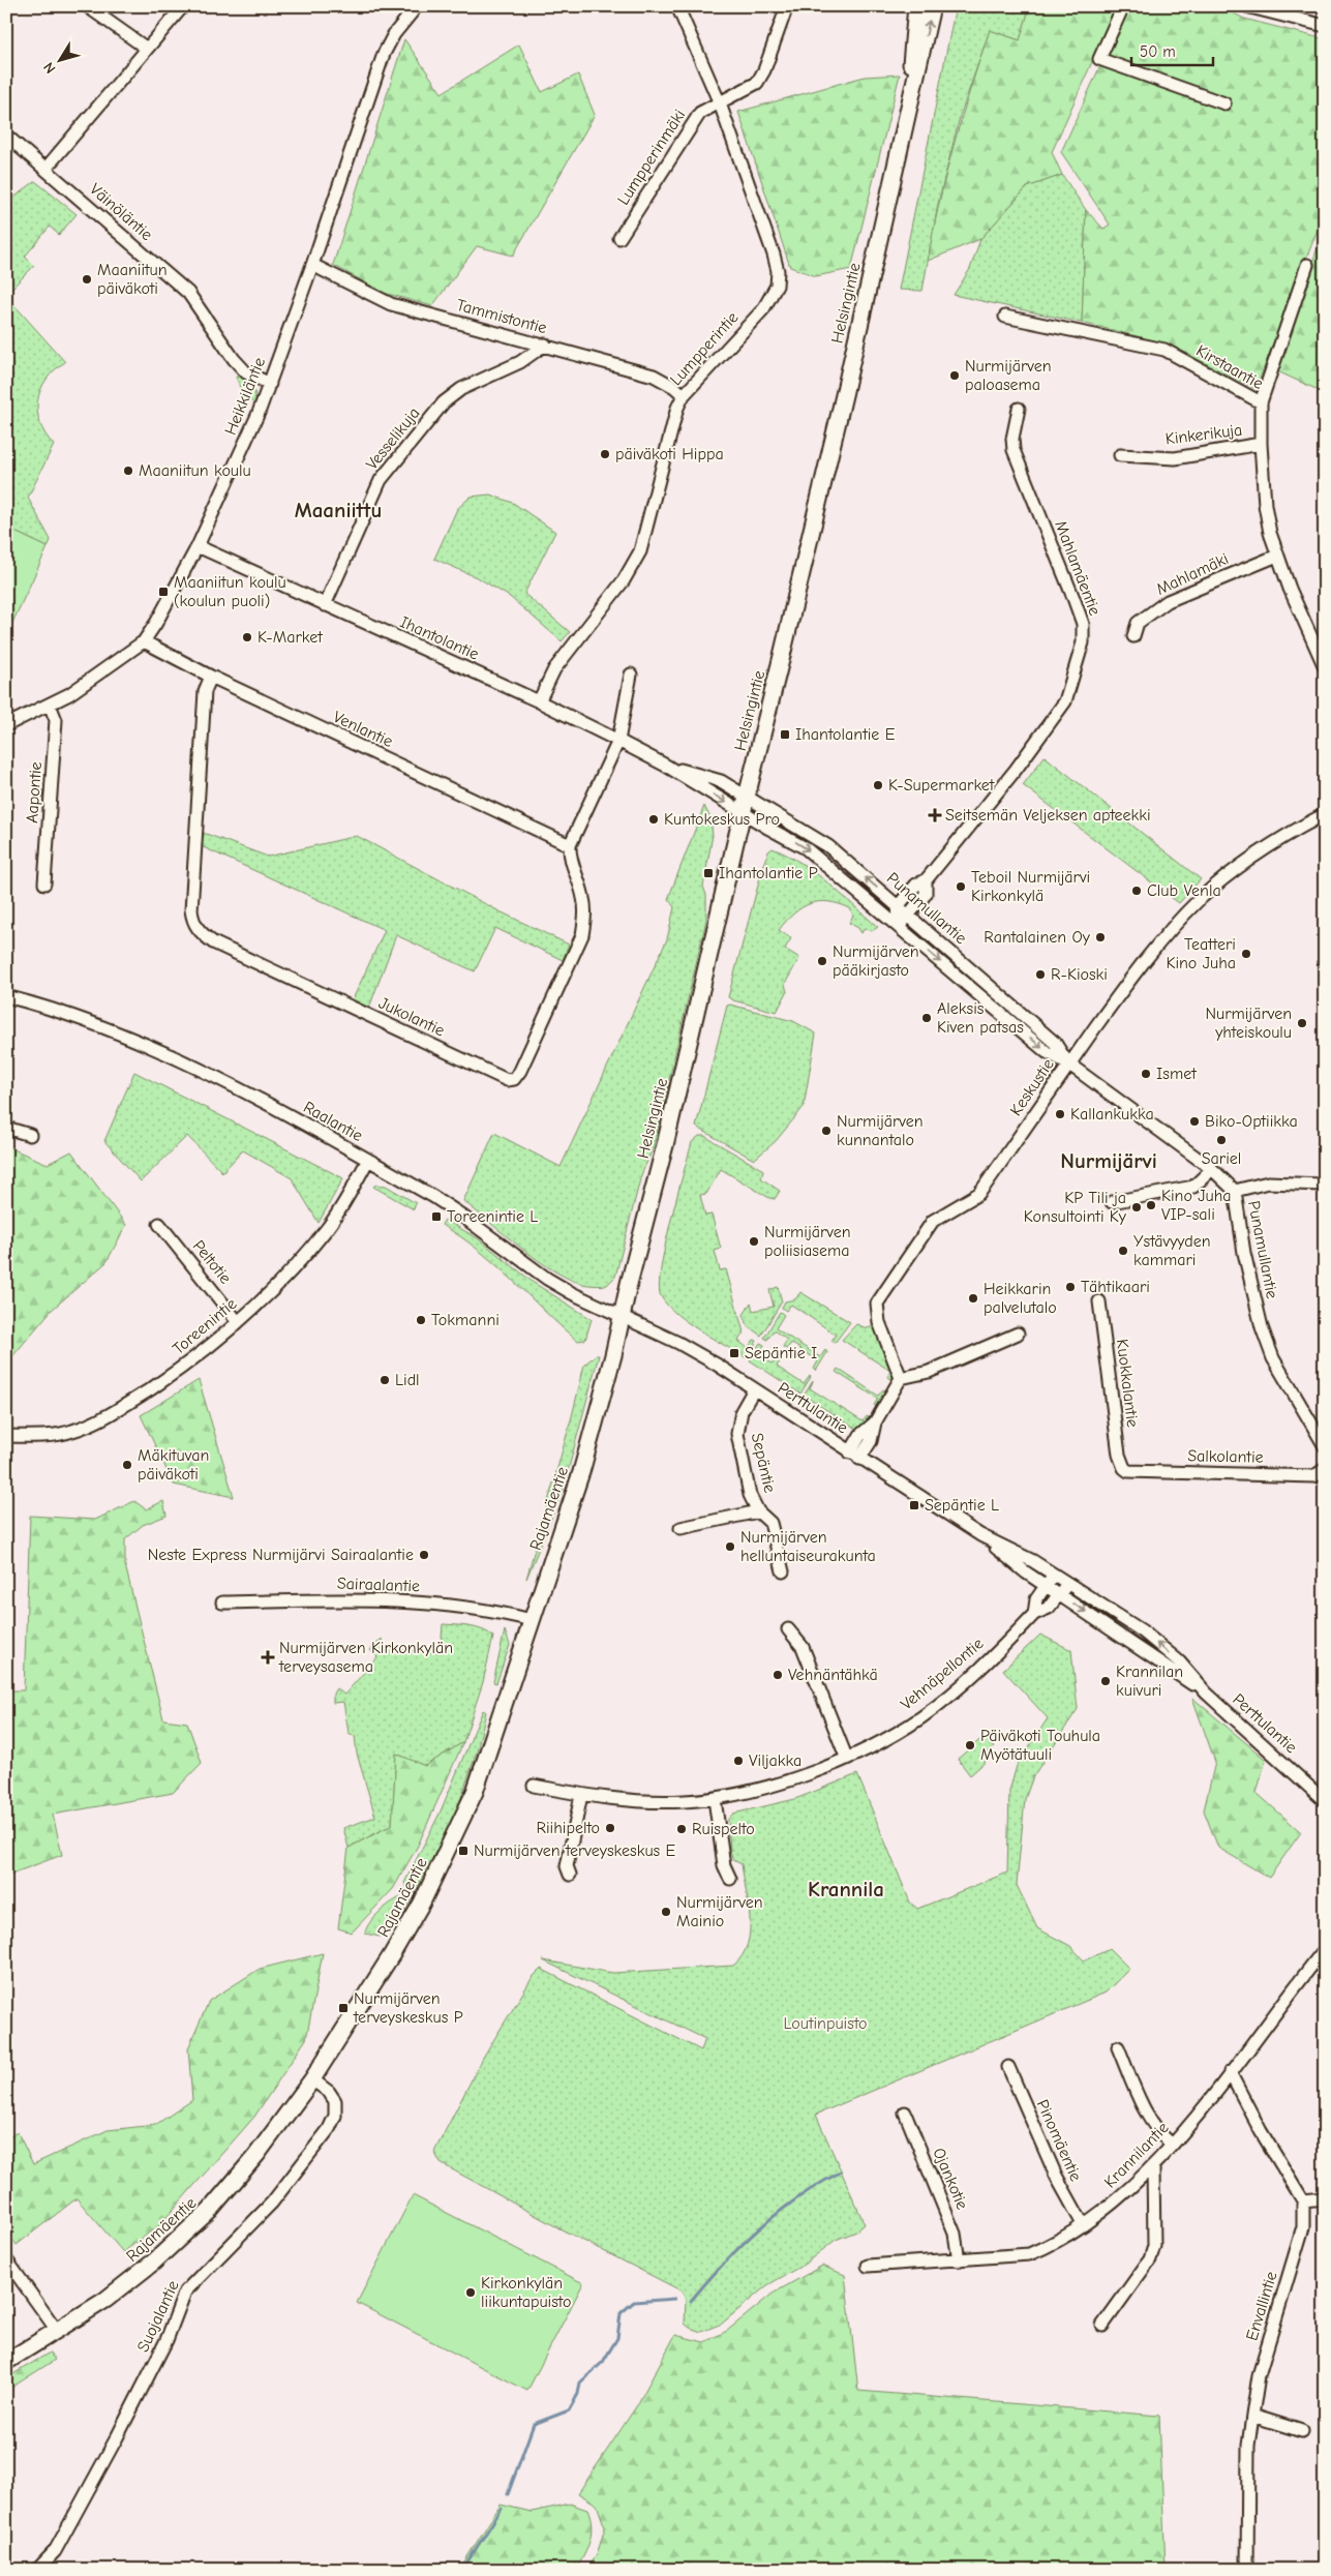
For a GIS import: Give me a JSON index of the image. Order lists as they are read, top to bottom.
{
  "streets": {
    "main road": ["Helsingintie", "Rajamäentie"],
    "street": [
      "Lumpperinmäki",
      "Väinöläntie",
      "Tammistontie",
      "Lumpperintie",
      "Kirstaantie",
      "Heikkiläntie",
      "Kinkerikuja",
      "Vesselikuja",
      "Mahlamäentie",
      "Mahlamäki",
      "Ihantolantie",
      "Venlantie",
      "Aapontie",
      "Punamullantie",
      "Jukolantie",
      "Keskustie",
      "Raalantie",
      "Peltotie",
      "Toreenintie",
      "Kuokkalantie",
      "Perttulantie",
      "Salkolantie",
      "Sepäntie",
      "Sairaalantie",
      "Vehnäpellontie",
      "Pinomäentie",
      "Krannilantie",
      "Ojankotie",
      "Envallintie",
      "Suojalantie"
    ]
  },
  "crossings": [
    ["Lumpperinmäki", "Lumpperintie"],
    ["Väinöläntie", "Heikkiläntie"],
    ["Helsingintie", "Ihantolantie"],
    ["Helsingintie", "Punamullantie"],
    ["Helsingintie", "Raalantie"],
    ["Helsingintie", "Perttulantie"],
    ["Helsingintie", "Rajamäentie"],
    ["Tammistontie", "Lumpperintie"],
    ["Tammistontie", "Heikkiläntie"],
    ["Tammistontie", "Vesselikuja"],
    ["Lumpperintie", "Ihantolantie"],
    ["Kirstaantie", "Kinkerikuja"],
    ["Kirstaantie", "Mahlamäki"],
    ["Heikkiläntie", "Ihantolantie"],
    ["Heikkiläntie", "Venlantie"],
    ["Heikkiläntie", "Aapontie"],
    ["Vesselikuja", "Ihantolantie"],
    ["Mahlamäentie", "Punamullantie"],
    ["Ihantolantie", "Punamullantie"],
    ["Venlantie", "Jukolantie"],
    ["Punamullantie", "Keskustie"],
    ["Raalantie", "Toreenintie"],
    ["Raalantie", "Perttulantie"],
    ["Raalantie", "Rajamäentie"],
    ["Peltotie", "Toreenintie"],
    ["Kuokkalantie", "Salkolantie"],
    ["Perttulantie", "Sepäntie"],
    ["Perttulantie", "Rajamäentie"],
    ["Perttulantie", "Vehnäpellontie"],
    ["Rajamäentie", "Sairaalantie"],
    ["Rajamäentie", "Suojalantie"],
    ["Pinomäentie", "Krannilantie"],
    ["Krannilantie", "Ojankotie"]
  ],
  "districts": ["Maaniittu", "Nurmijärvi", "Krannila"],
  "parks": ["Loutinpuisto"],
  "places": {
    "other": [
      "Maaniitun päiväkoti",
      "Nurmijärven paloasema",
      "päiväkoti Hippa",
      "Maaniitun koulu",
      "K-Market",
      "K-Supermarket",
      "Kuntokeskus Pro",
      "Teboil Nurmijärvi Kirkonkylä",
      "Club Venla",
      "Rantalainen Oy",
      "Teatteri Kino Juha",
      "Nurmijärven pääkirjasto",
      "R-Kioski",
      "Aleksis Kiven patsas",
      "Nurmijärven yhteiskoulu",
      "Ismet",
      "Kallankukka",
      "Biko-Optiikka",
      "Nurmijärven kunnantalo",
      "Sariel",
      "Kino Juha VIP-sali",
      "KP Tili ja Konsultointi Ky",
      "Nurmijärven poliisiasema",
      "Ystävyyden kammari",
      "Tähtikaari",
      "Heikkarin palvelutalo",
      "Tokmanni",
      "Lidl",
      "Mäkituvan päiväkoti",
      "Nurmijärven helluntaiseurakunta",
      "Neste Express Nurmijärvi Sairaalantie",
      "Vehnäntähkä",
      "Krannilan kuivuri",
      "Päiväkoti Touhula Myötätuuli",
      "Viljakka",
      "Riihipelto",
      "Ruispelto",
      "Nurmijärven Mainio",
      "Kirkonkylän liikuntapuisto"
    ],
    "transit": [
      "Maaniitun koulu (koulun puoli)",
      "Ihantolantie E",
      "Ihantolantie P",
      "Toreenintie L",
      "Sepäntie I",
      "Sepäntie L",
      "Nurmijärven terveyskeskus E",
      "Nurmijärven terveyskeskus P"
    ],
    "health": ["Seitsemän Veljeksen apteekki", "Nurmijärven Kirkonkylän terveysasema"]
  },
  "scale_bar": "50 m",
  "north": "bottom left"
}
